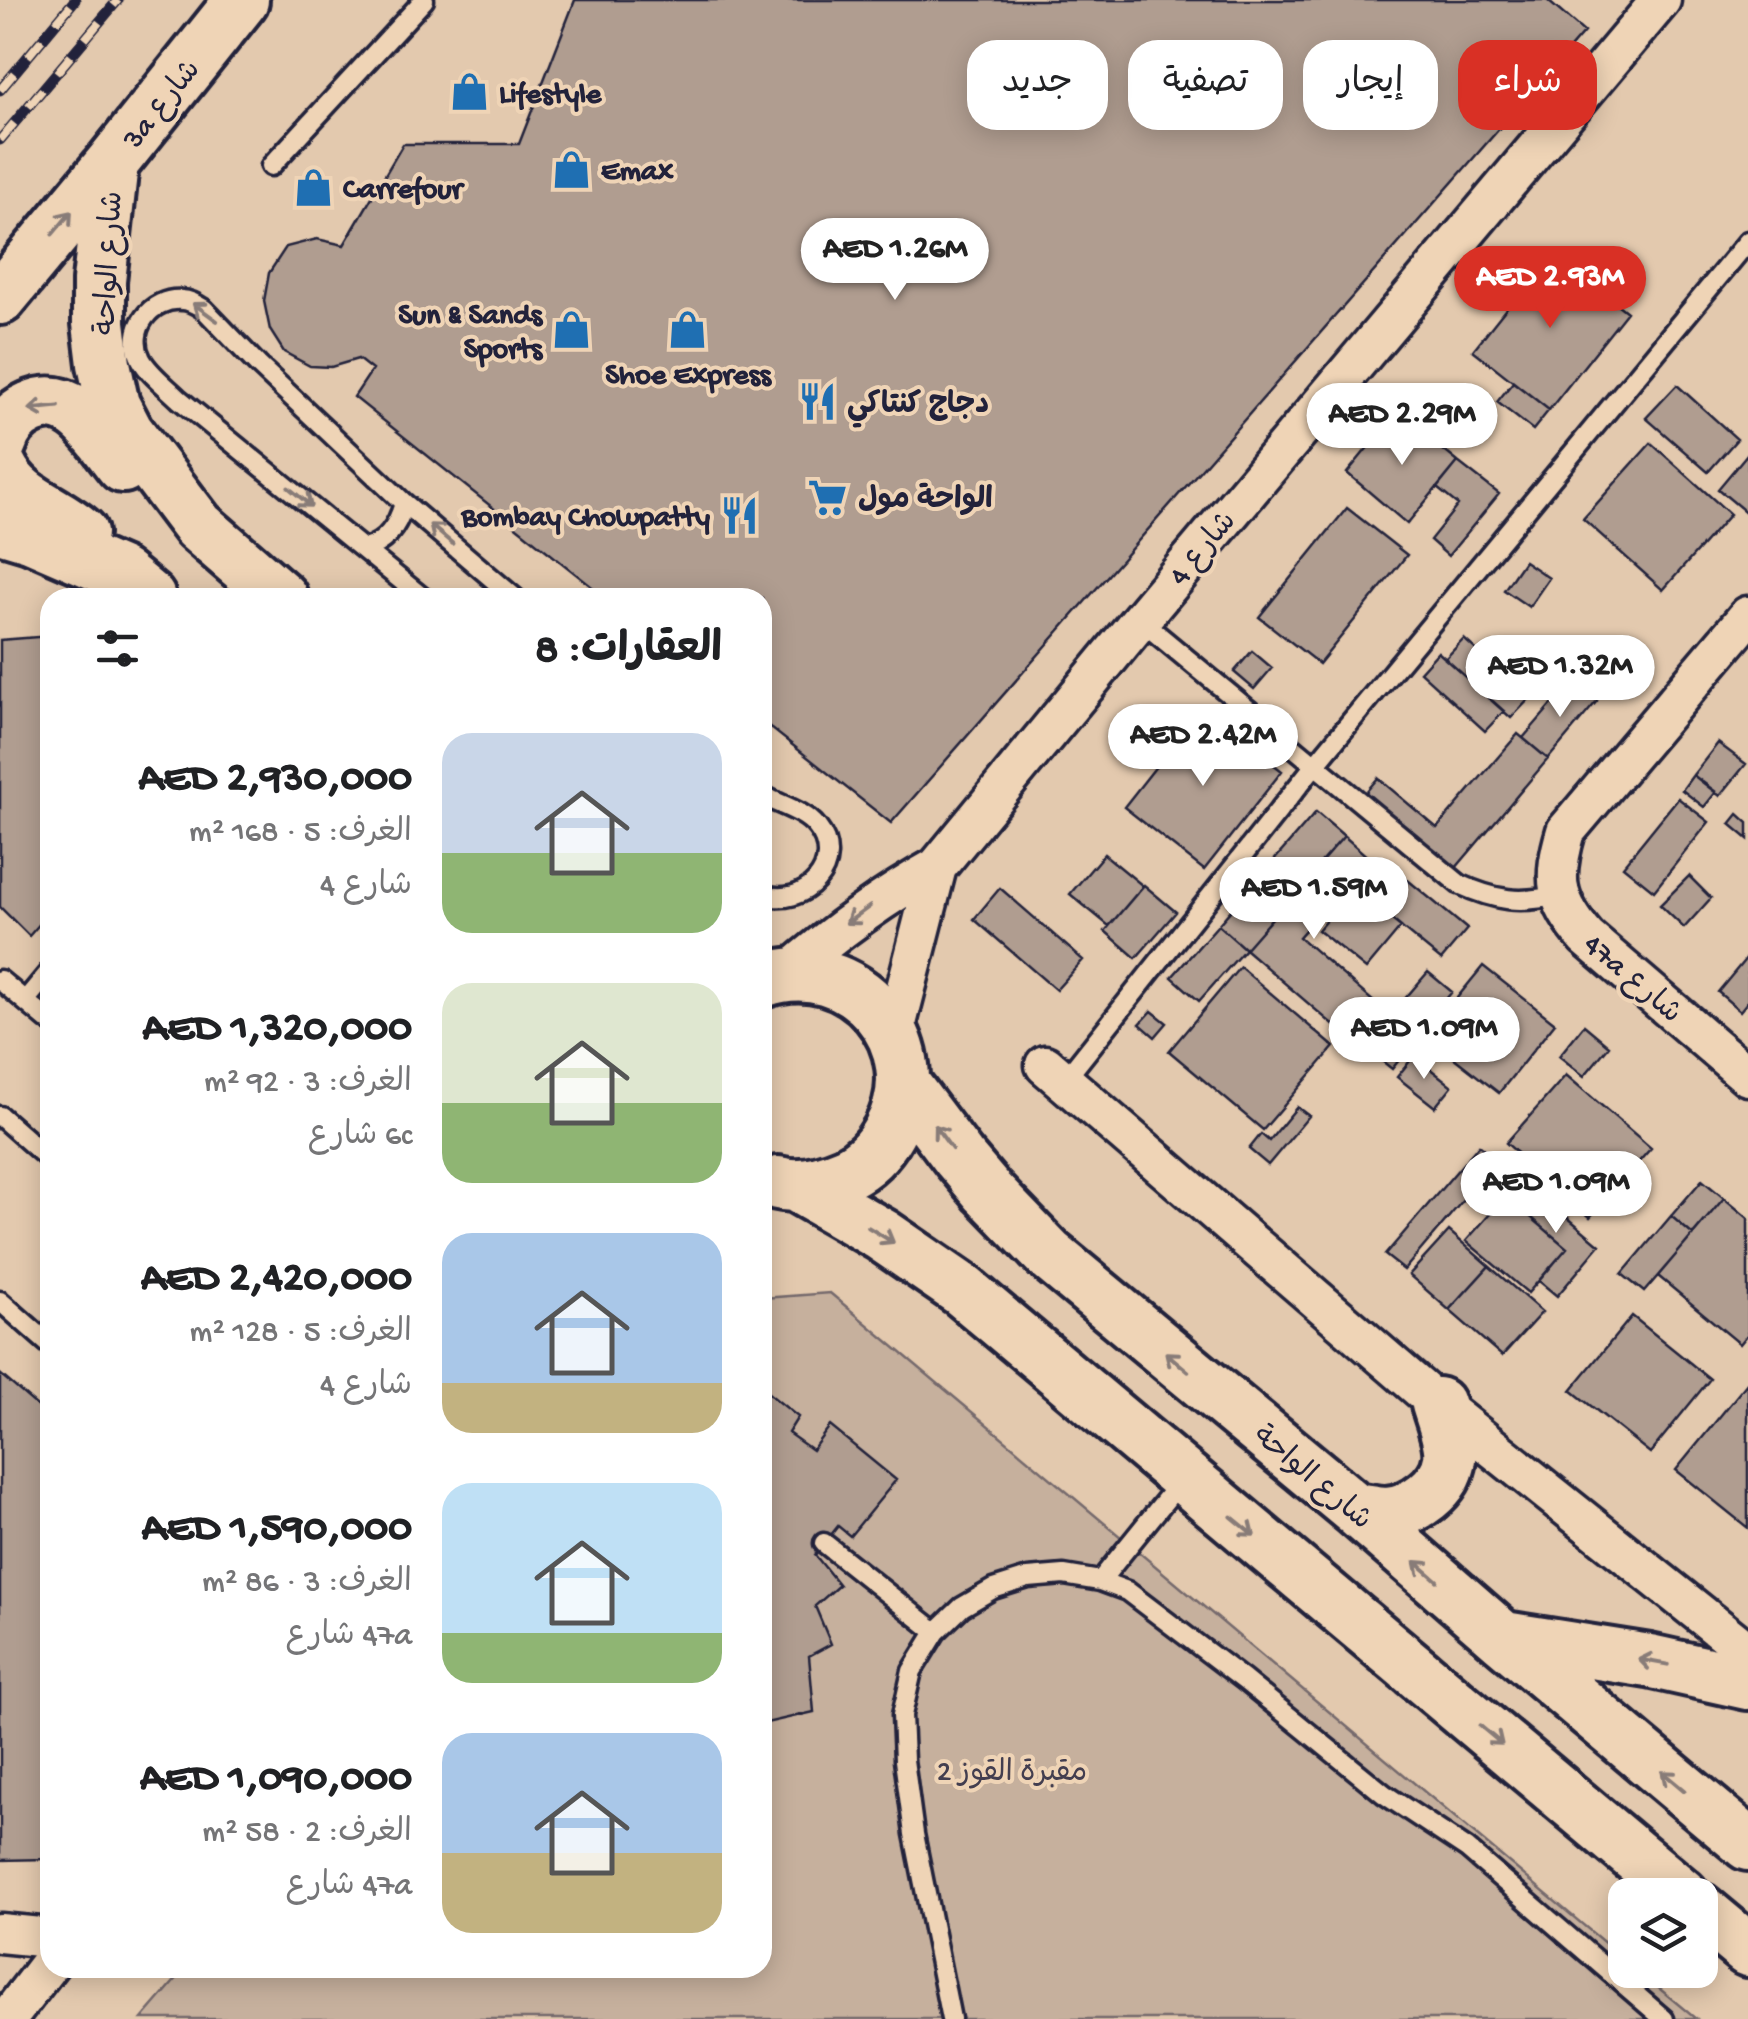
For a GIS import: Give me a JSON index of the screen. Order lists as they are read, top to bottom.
{
  "streets": {
    "street": [
      "3a شارع",
      "شارع الواحة",
      "شارع 4",
      "47a شارع"
    ]
  },
  "crossings": [
    ["3a شارع", "شارع الواحة"]
  ],
  "one_way": ["3a شارع"],
  "parks": ["مقبرة القوز 2"],
  "places": {
    "shop": [
      "Lifestyle",
      "Emax",
      "Carrefour",
      "Shoe Express",
      "Sun & Sands Sports"
    ],
    "restaurant": ["دجاج كنتاكي", "Bombay Chowpatty"],
    "supermarket": ["الواحة مول"]
  },
  "page": {
    "chip": [
      "شراء",
      "إيجار",
      "تصفية",
      "جديد"
    ],
    "price": [
      "AED 1.26M",
      "AED 2.93M",
      "AED 2.29M",
      "AED 1.32M",
      "AED 2.42M",
      "AED 1.59M",
      "AED 1.09M",
      "AED 1.09M"
    ],
    "heading": "العقارات: 8",
    "list": [
      {
        "name": "AED 2,930,000",
        "note": "الغرف: 5 · 168 m² · شارع 4"
      },
      {
        "name": "AED 1,320,000",
        "note": "الغرف: 3 · 92 m² · 6c شارع"
      },
      {
        "name": "AED 2,420,000",
        "note": "الغرف: 5 · 128 m² · شارع 4"
      },
      {
        "name": "AED 1,590,000",
        "note": "الغرف: 3 · 86 m² · 47a شارع"
      },
      {
        "name": "AED 1,090,000",
        "note": "الغرف: 2 · 58 m² · 47a شارع"
      }
    ]
  }
}
